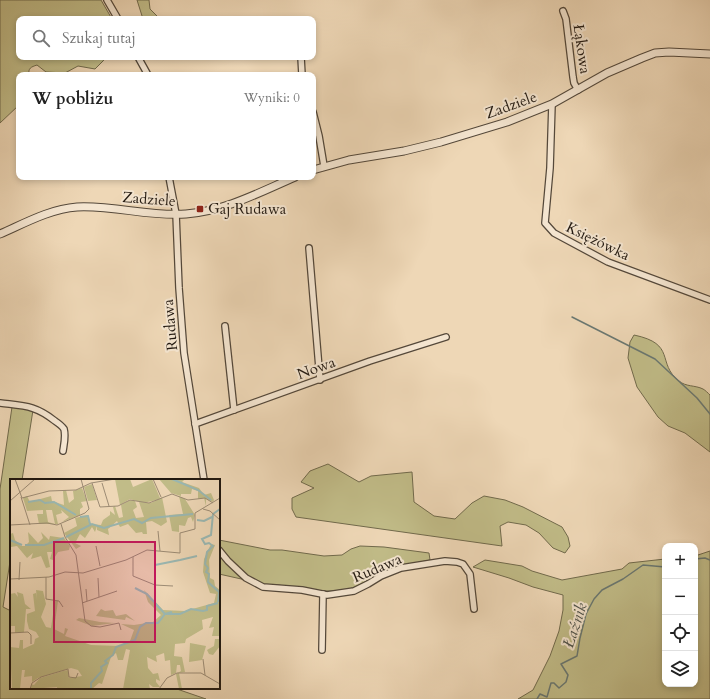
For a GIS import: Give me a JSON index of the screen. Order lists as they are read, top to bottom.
{
  "streets": {
    "street": [
      "Łąkowa",
      "Zadziele",
      "Księżówka",
      "Rudawa",
      "Nowa"
    ]
  },
  "crossings": [
    ["Łąkowa", "Zadziele"],
    ["Zadziele", "Księżówka"],
    ["Zadziele", "Rudawa"],
    ["Rudawa", "Nowa"]
  ],
  "water": ["Łaźnik"],
  "places": {
    "transit": ["Gaj Rudawa"]
  },
  "page": {
    "search": "Szukaj tutaj",
    "heading": ["W pobliżu", "Wyniki: 0"],
    "map_buttons": ["+", "−"]
  }
}
